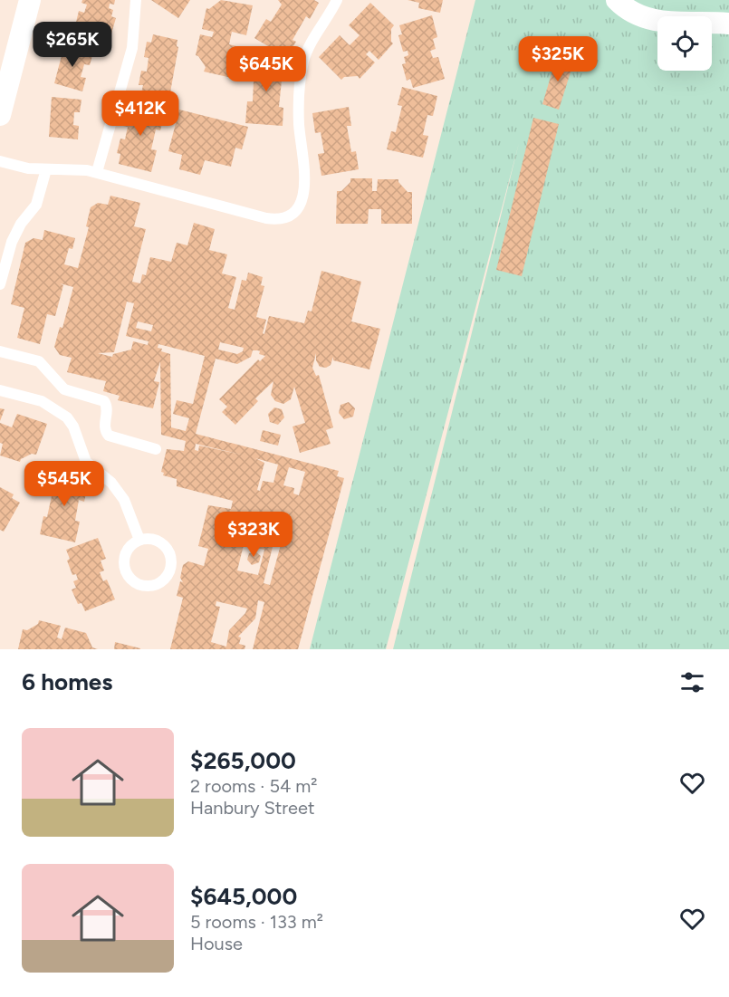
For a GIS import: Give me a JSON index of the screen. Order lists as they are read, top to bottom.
{
  "page": {
    "price": [
      "$265K",
      "$325K",
      "$645K",
      "$412K",
      "$545K",
      "$323K"
    ],
    "heading": "6 homes",
    "list": [
      {
        "name": "$265,000",
        "note": "2 rooms · 54 m² · Hanbury Street"
      },
      {
        "name": "$645,000",
        "note": "5 rooms · 133 m² · House"
      }
    ]
  }
}
